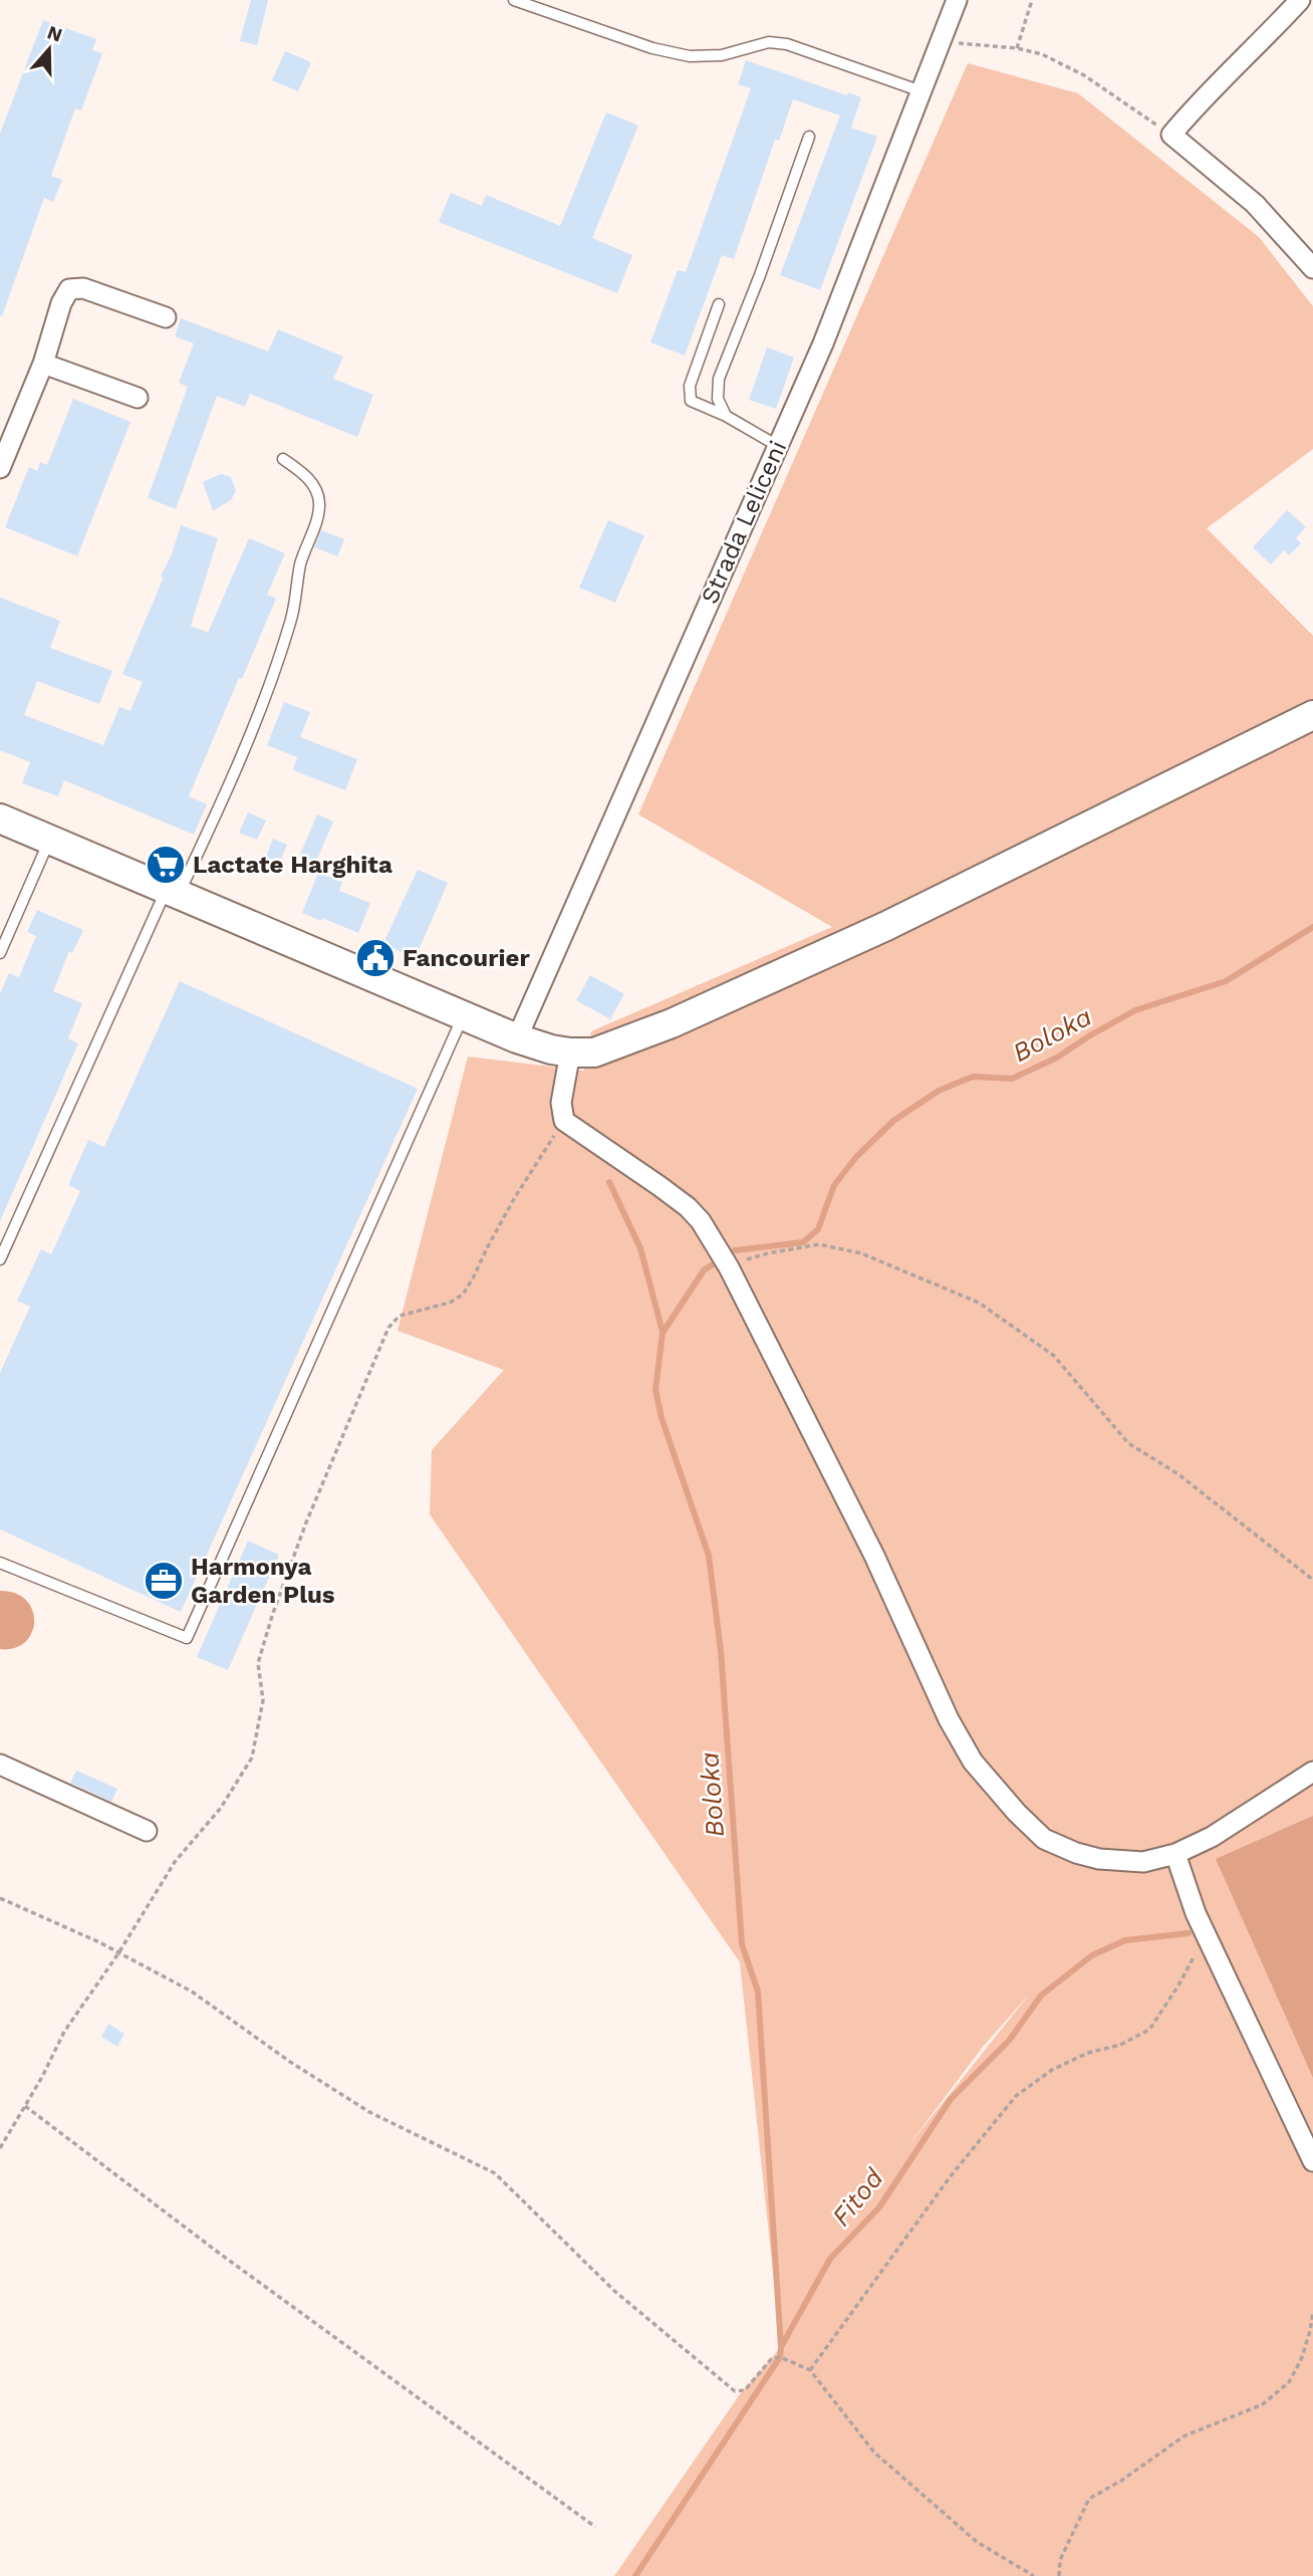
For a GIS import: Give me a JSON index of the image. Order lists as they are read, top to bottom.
{
  "streets": {
    "street": ["Strada Leliceni"]
  },
  "water": ["Boloka", "Fitod"],
  "places": {
    "supermarket": ["Lactate Harghita"],
    "public building": ["Fancourier"],
    "office": ["Harmonya Garden Plus"]
  },
  "north": "top"
}
